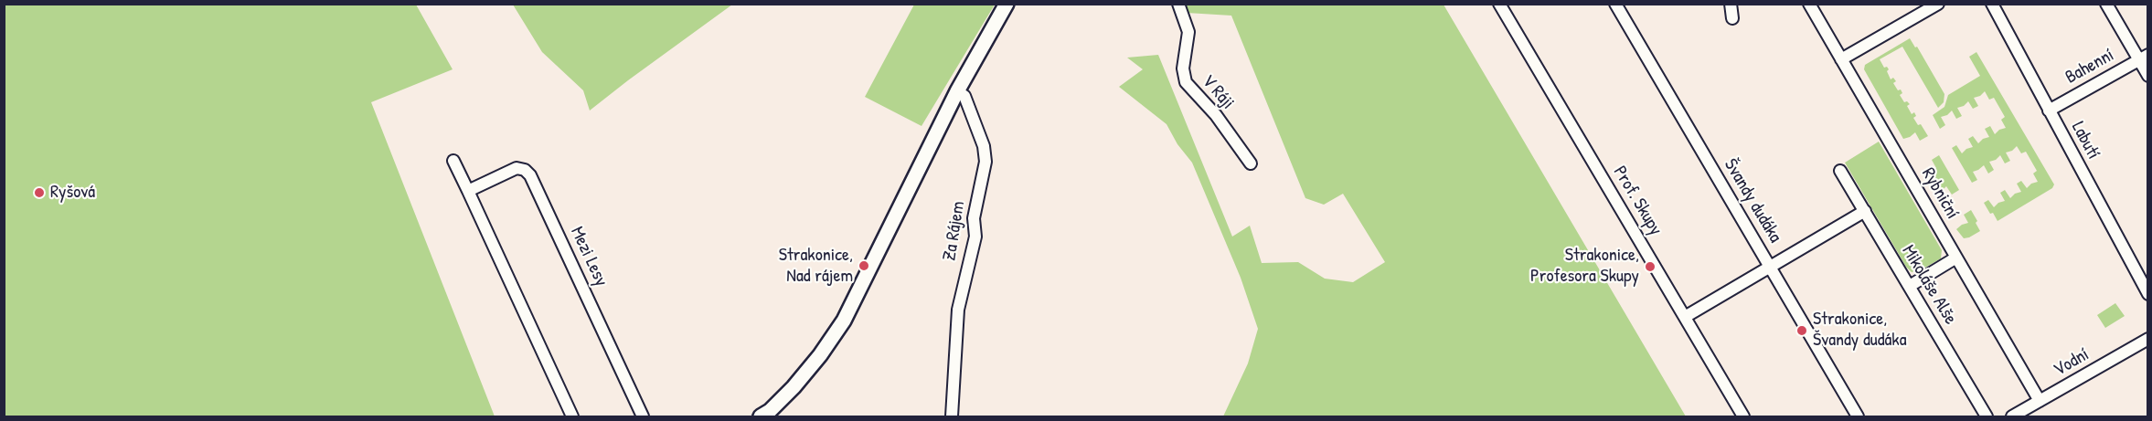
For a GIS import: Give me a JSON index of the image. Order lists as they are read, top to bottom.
{
  "streets": {
    "street": [
      "Bahenní",
      "V Ráji",
      "Labutí",
      "Rybniční",
      "Prof. Skupy",
      "Švandy dudáka",
      "Za Rájem",
      "Mezi Lesy",
      "Mikoláše Alše",
      "Vodní"
    ]
  },
  "crossings": [
    ["Bahenní", "Labutí"],
    ["Rybniční", "Vodní"]
  ],
  "places": [
    "Ryšová",
    "Strakonice, Nad rájem",
    "Strakonice, Profesora Skupy",
    "Strakonice, Švandy dudáka"
  ]
}
